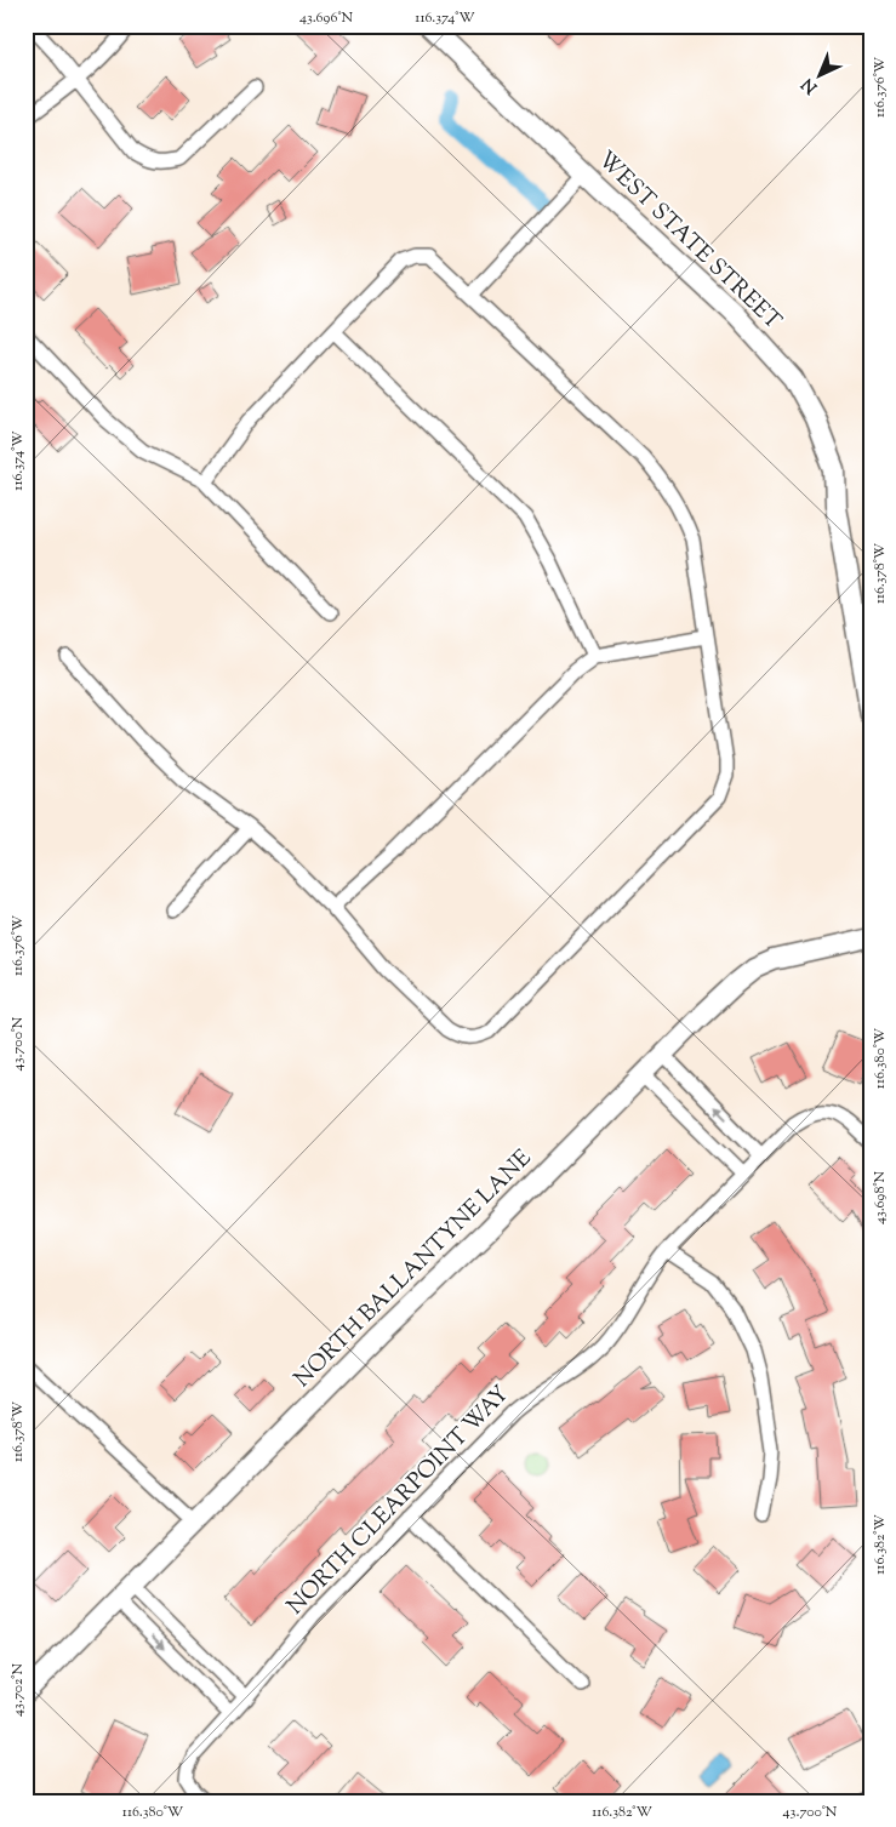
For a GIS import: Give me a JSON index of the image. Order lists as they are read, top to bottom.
{
  "streets": {
    "street": ["WEST STATE STREET", "NORTH BALLANTYNE LANE", "NORTH CLEARPOINT WAY"]
  },
  "north": "bottom left",
  "coordinates": [
    "43.696°N",
    "116.374°W",
    "116.376°W",
    "116.378°W",
    "43.700°N",
    "116.380°W",
    "43.698°N",
    "116.382°W",
    "43.702°N"
  ]
}
